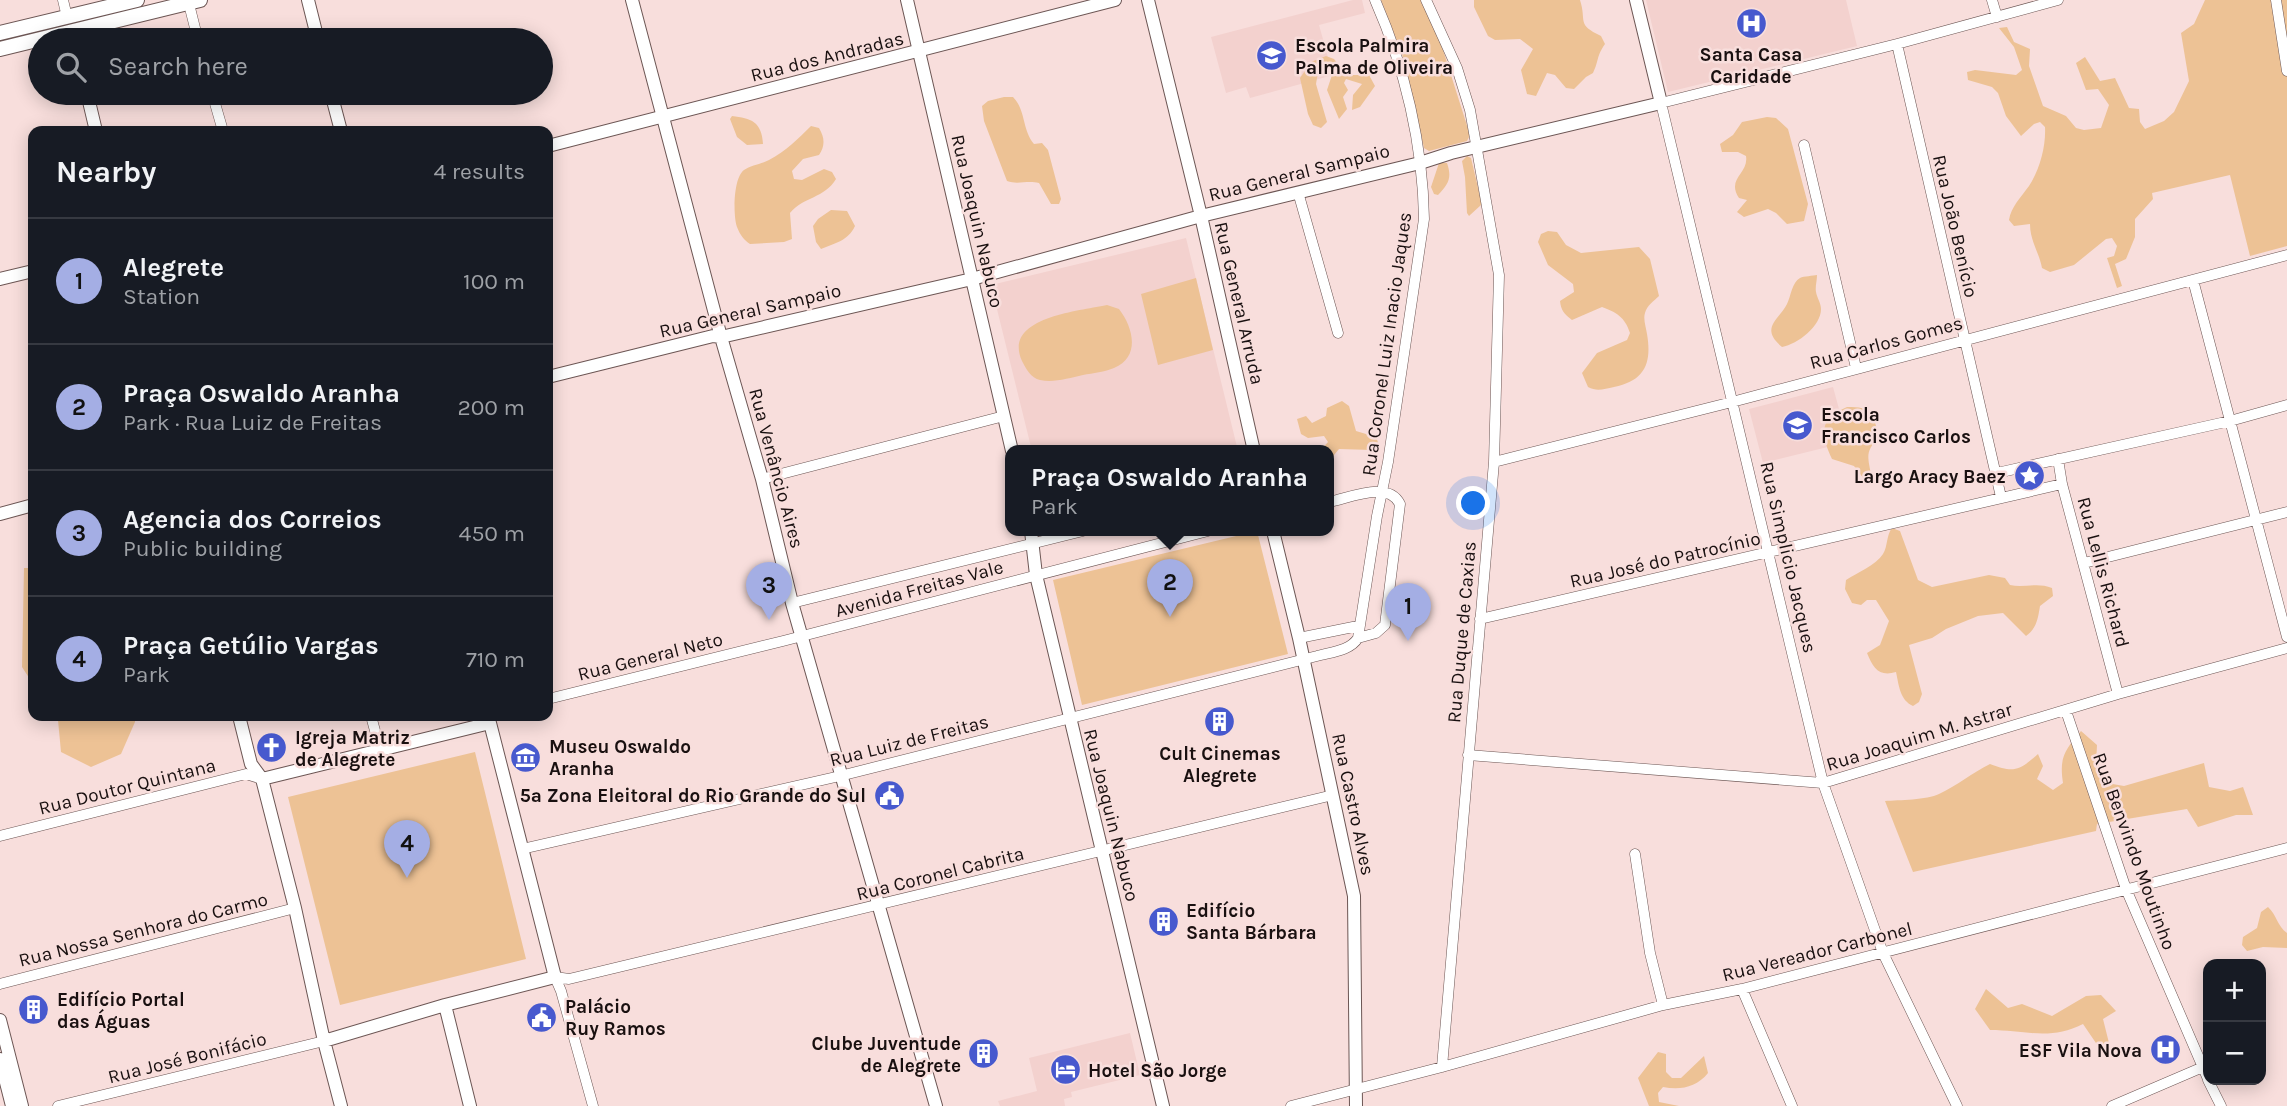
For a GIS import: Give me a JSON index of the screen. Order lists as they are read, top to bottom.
{
  "streets": {
    "street": [
      "Rua dos Andradas",
      "Rua General Sampaio",
      "Rua Joaquin Nabuco",
      "Rua João Benício",
      "Rua General Arruda",
      "Rua Carlos Gomes",
      "Rua Coronel Luiz Inacio Jaques",
      "Rua Venâncio Aires",
      "Rua Simplicio Jacques",
      "Rua José do Patrocínio",
      "Rua Lellis Richard",
      "Avenida Freitas Vale",
      "Rua Duque de Caxias",
      "Rua General Neto",
      "Rua Joaquim M. Astrar",
      "Rua Luiz de Freitas",
      "Rua Doutor Quintana",
      "Rua Castro Alves",
      "Rua Benvindo Moutinho",
      "Rua Coronel Cabrita",
      "Rua Nossa Senhora do Carmo",
      "Rua Vereador Carbonel",
      "Rua José Bonifácio"
    ]
  },
  "crossings": [
    ["Rua dos Andradas", "Rua Joaquin Nabuco"],
    ["Rua dos Andradas", "Rua Venâncio Aires"],
    ["Rua General Sampaio", "Rua Joaquin Nabuco"],
    ["Rua General Sampaio", "Rua João Benício"],
    ["Rua General Sampaio", "Rua General Arruda"],
    ["Rua General Sampaio", "Rua Coronel Luiz Inacio Jaques"],
    ["Rua General Sampaio", "Rua Venâncio Aires"],
    ["Rua General Sampaio", "Rua Simplicio Jacques"],
    ["Rua General Sampaio", "Rua Duque de Caxias"],
    ["Rua Joaquin Nabuco", "Avenida Freitas Vale"],
    ["Rua Joaquin Nabuco", "Rua Luiz de Freitas"],
    ["Rua Joaquin Nabuco", "Rua Coronel Cabrita"],
    ["Rua João Benício", "Rua Carlos Gomes"],
    ["Rua João Benício", "Rua José do Patrocínio"],
    ["Rua Carlos Gomes", "Rua Simplicio Jacques"],
    ["Rua Carlos Gomes", "Rua Duque de Caxias"],
    ["Rua Coronel Luiz Inacio Jaques", "Rua Luiz de Freitas"],
    ["Rua Venâncio Aires", "Avenida Freitas Vale"],
    ["Rua Venâncio Aires", "Rua General Neto"],
    ["Rua Venâncio Aires", "Rua Luiz de Freitas"],
    ["Rua Venâncio Aires", "Rua Coronel Cabrita"],
    ["Rua Simplicio Jacques", "Rua José do Patrocínio"],
    ["Rua Simplicio Jacques", "Rua Joaquim M. Astrar"],
    ["Rua Simplicio Jacques", "Rua Vereador Carbonel"],
    ["Rua José do Patrocínio", "Rua Lellis Richard"],
    ["Rua José do Patrocínio", "Rua Duque de Caxias"],
    ["Rua Lellis Richard", "Rua Joaquim M. Astrar"],
    ["Avenida Freitas Vale", "Rua General Neto"],
    ["Rua Duque de Caxias", "Rua Joaquim M. Astrar"],
    ["Rua Duque de Caxias", "Rua Vereador Carbonel"],
    ["Rua Joaquim M. Astrar", "Rua Benvindo Moutinho"],
    ["Rua Luiz de Freitas", "Rua Castro Alves"],
    ["Rua Castro Alves", "Rua Coronel Cabrita"],
    ["Rua Castro Alves", "Rua Vereador Carbonel"],
    ["Rua Benvindo Moutinho", "Rua Vereador Carbonel"]
  ],
  "places": {
    "hospital": ["Santa Casa Caridade", "ESF Vila Nova"],
    "school or university": ["Escola Palmira Palma de Oliveira", "Escola Francisco Carlos"],
    "place": ["Largo Aracy Baez"],
    "building": [
      "Cult Cinemas Alegrete",
      "Edifício Santa Bárbara",
      "Edifício Portal das Águas",
      "Clube Juventude de Alegrete"
    ],
    "church": ["Igreja Matriz de Alegrete"],
    "museum": ["Museu Oswaldo Aranha"],
    "public building": ["5ª Zona Eleitoral do Rio Grande do Sul", "Palácio Ruy Ramos"],
    "hotel": ["Hotel São Jorge"]
  },
  "page": {
    "search": "Search here",
    "heading": ["Nearby", "4 results"],
    "list": [
      {
        "mark": "1",
        "name": "Alegrete",
        "note": "Station",
        "value": "100 m"
      },
      {
        "mark": "2",
        "name": "Praça Oswaldo Aranha",
        "note": "Park · Rua Luiz de Freitas",
        "value": "200 m"
      },
      {
        "mark": "3",
        "name": "Agencia dos Correios",
        "note": "Public building",
        "value": "450 m"
      },
      {
        "mark": "4",
        "name": "Praça Getúlio Vargas",
        "note": "Park",
        "value": "710 m"
      }
    ],
    "popup": ["Praça Oswaldo Aranha", "Park"],
    "pins": [
      "2",
      "3",
      "1",
      "4"
    ],
    "map_buttons": ["+", "−"]
  }
}
